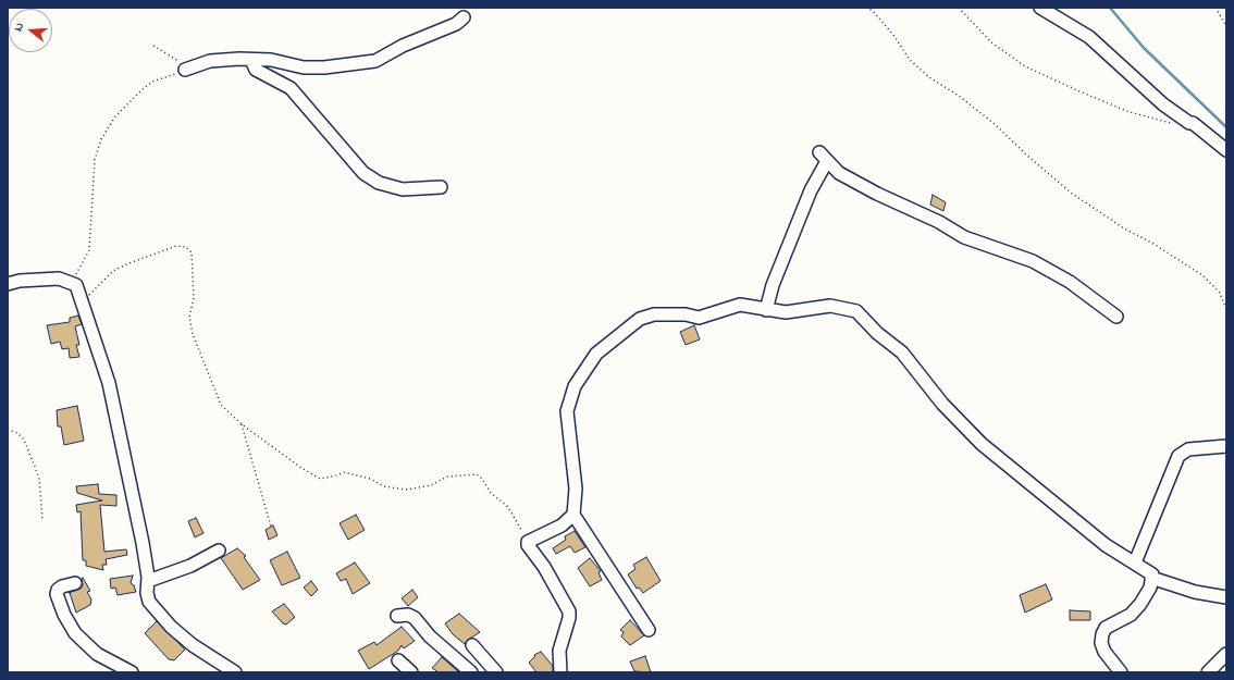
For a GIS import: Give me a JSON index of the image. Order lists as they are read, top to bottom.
{
  "north": "left"
}
